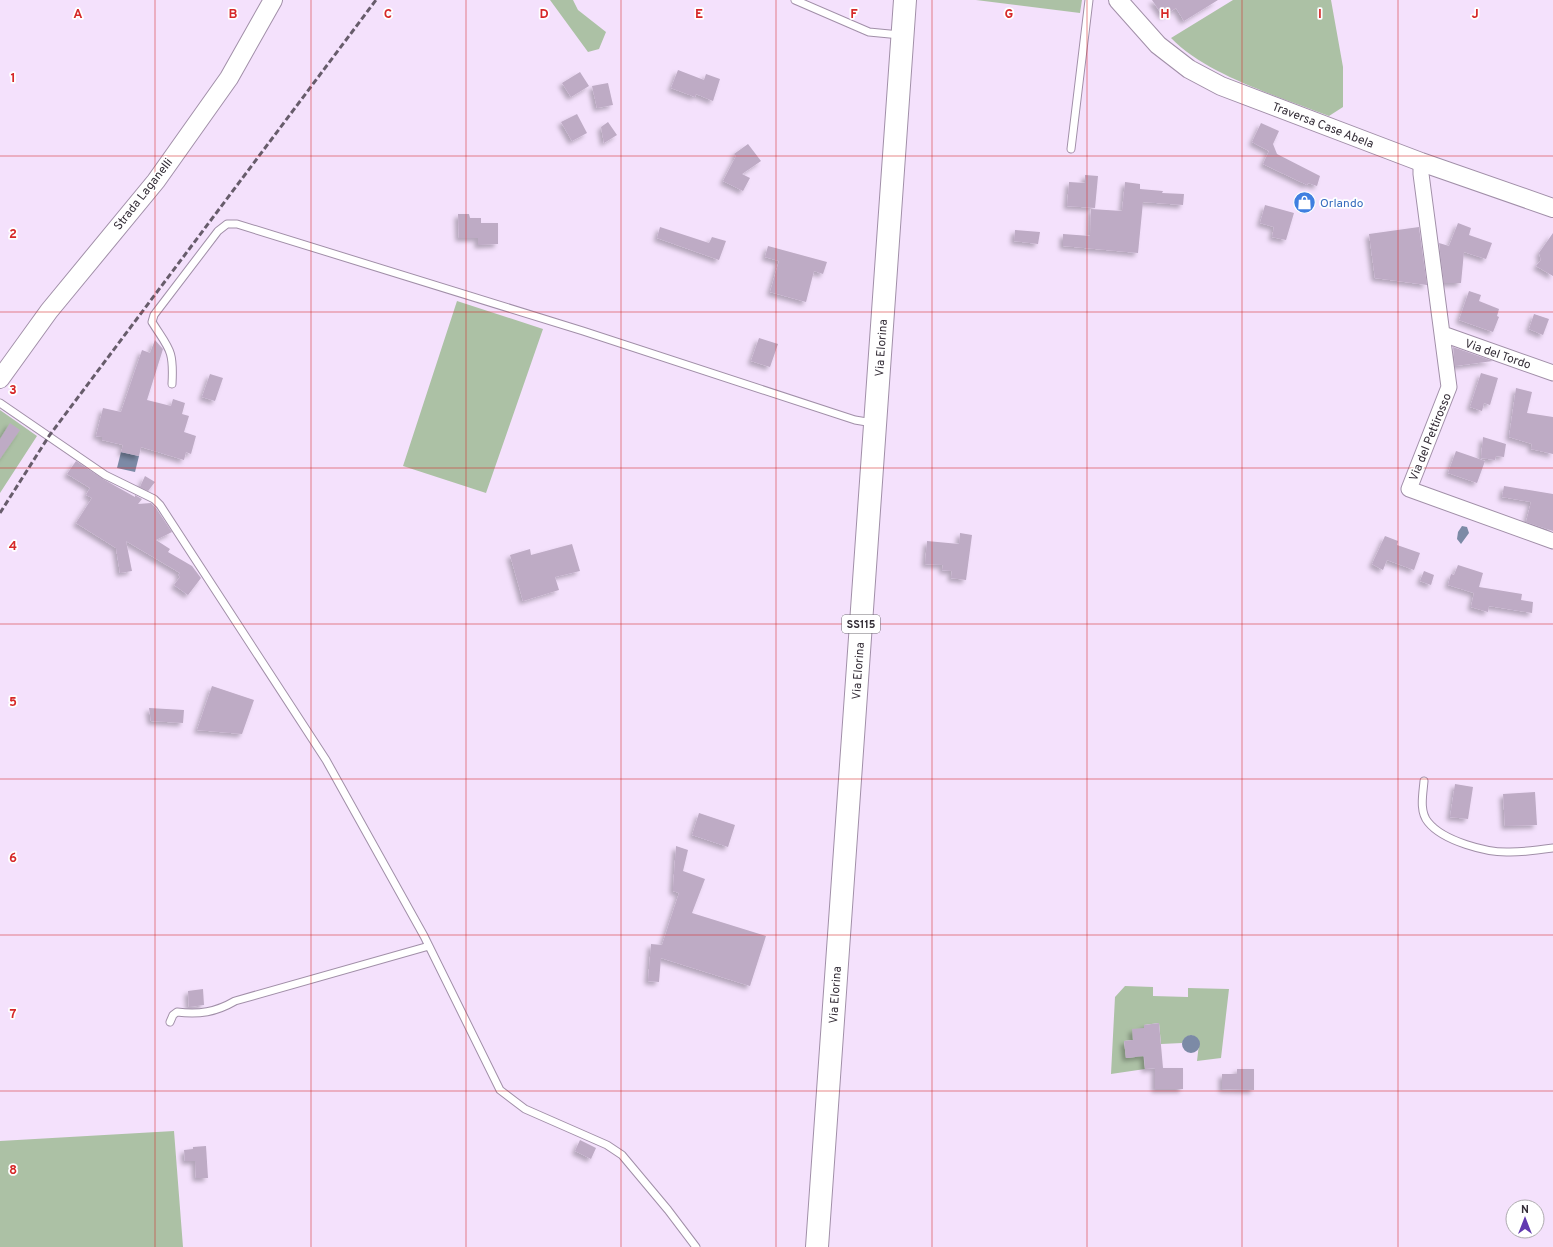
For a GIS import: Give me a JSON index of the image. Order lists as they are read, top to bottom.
{
  "streets": {
    "main road": ["Via Elorina", "SS115"],
    "street": [
      "Traversa Case Abela",
      "Strada Laganelli",
      "Via del Tordo",
      "Via del Pettirosso"
    ]
  },
  "crossings": [
    ["Traversa Case Abela", "Via del Pettirosso"],
    ["Via del Tordo", "Via del Pettirosso"]
  ],
  "places": {
    "shop": ["Orlando"]
  },
  "north": "top",
  "grid": {
    "columns": [
      "A",
      "B",
      "C",
      "D",
      "E",
      "F",
      "G",
      "H",
      "I",
      "J"
    ],
    "rows": [
      "1",
      "2",
      "3",
      "4",
      "5",
      "6",
      "7",
      "8"
    ]
  }
}
